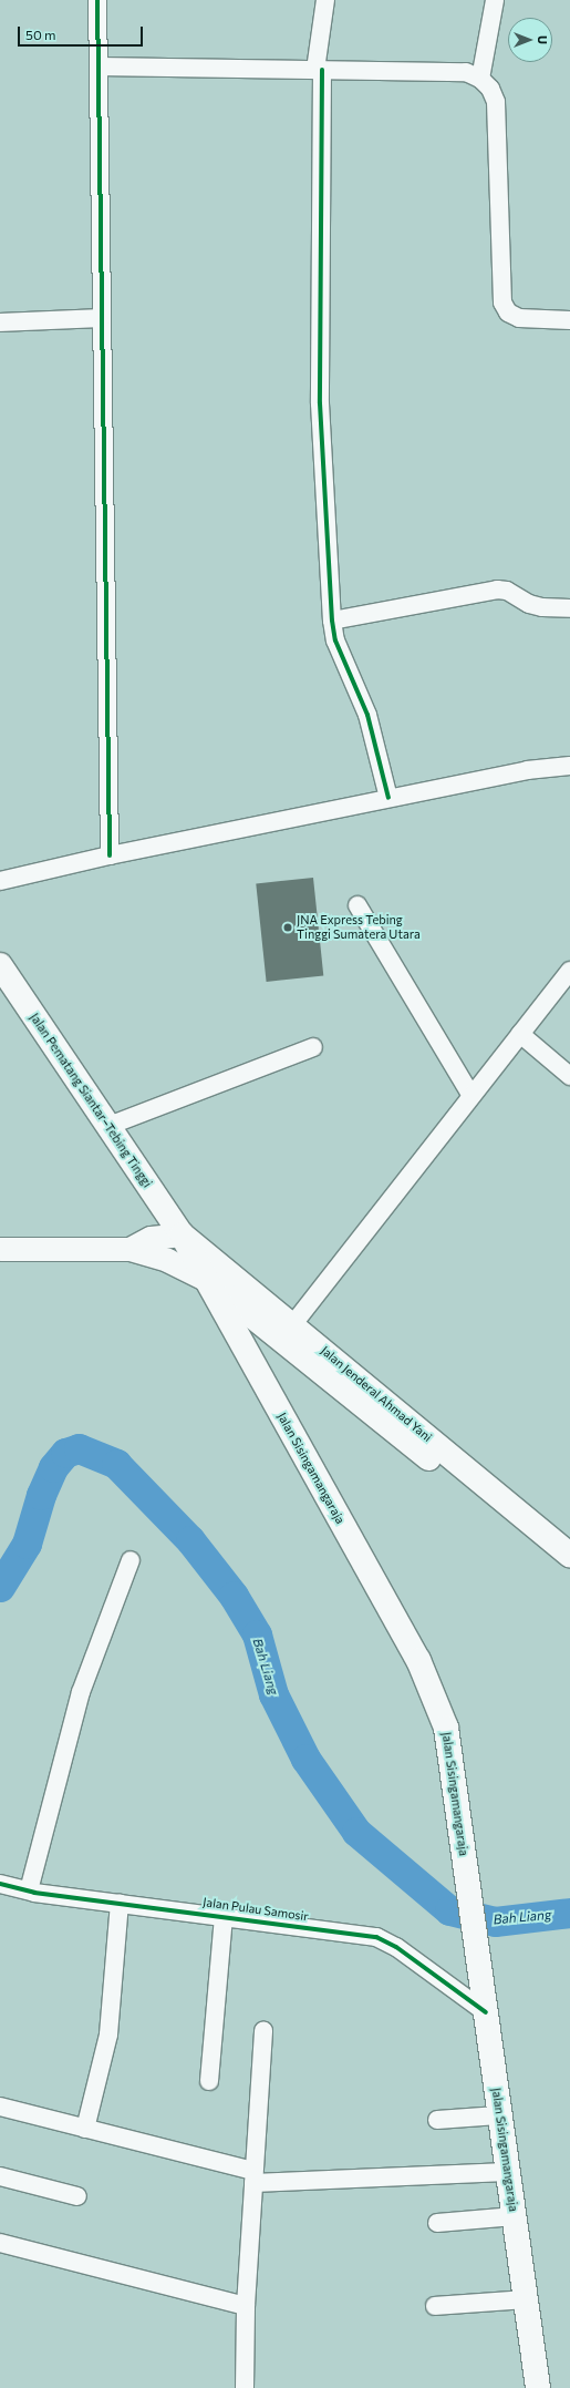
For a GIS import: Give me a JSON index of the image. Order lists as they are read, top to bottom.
{
  "streets": {
    "main road": ["Jalan Pematang Siantar–Tebing Tinggi", "Jalan Jenderal Ahmad Yani", "Jalan Sisingamangaraja"],
    "street": ["Jalan Pulau Samosir"]
  },
  "crossings": [
    ["Jalan Pematang Siantar–Tebing Tinggi", "Jalan Jenderal Ahmad Yani"],
    ["Jalan Pematang Siantar–Tebing Tinggi", "Jalan Sisingamangaraja"],
    ["Jalan Jenderal Ahmad Yani", "Jalan Sisingamangaraja"],
    ["Jalan Sisingamangaraja", "Jalan Pulau Samosir"]
  ],
  "water": ["Bah Liang"],
  "places": ["JNA Express Tebing Tinggi Sumatera Utara"],
  "scale_bar": "50 m",
  "north": "right"
}
